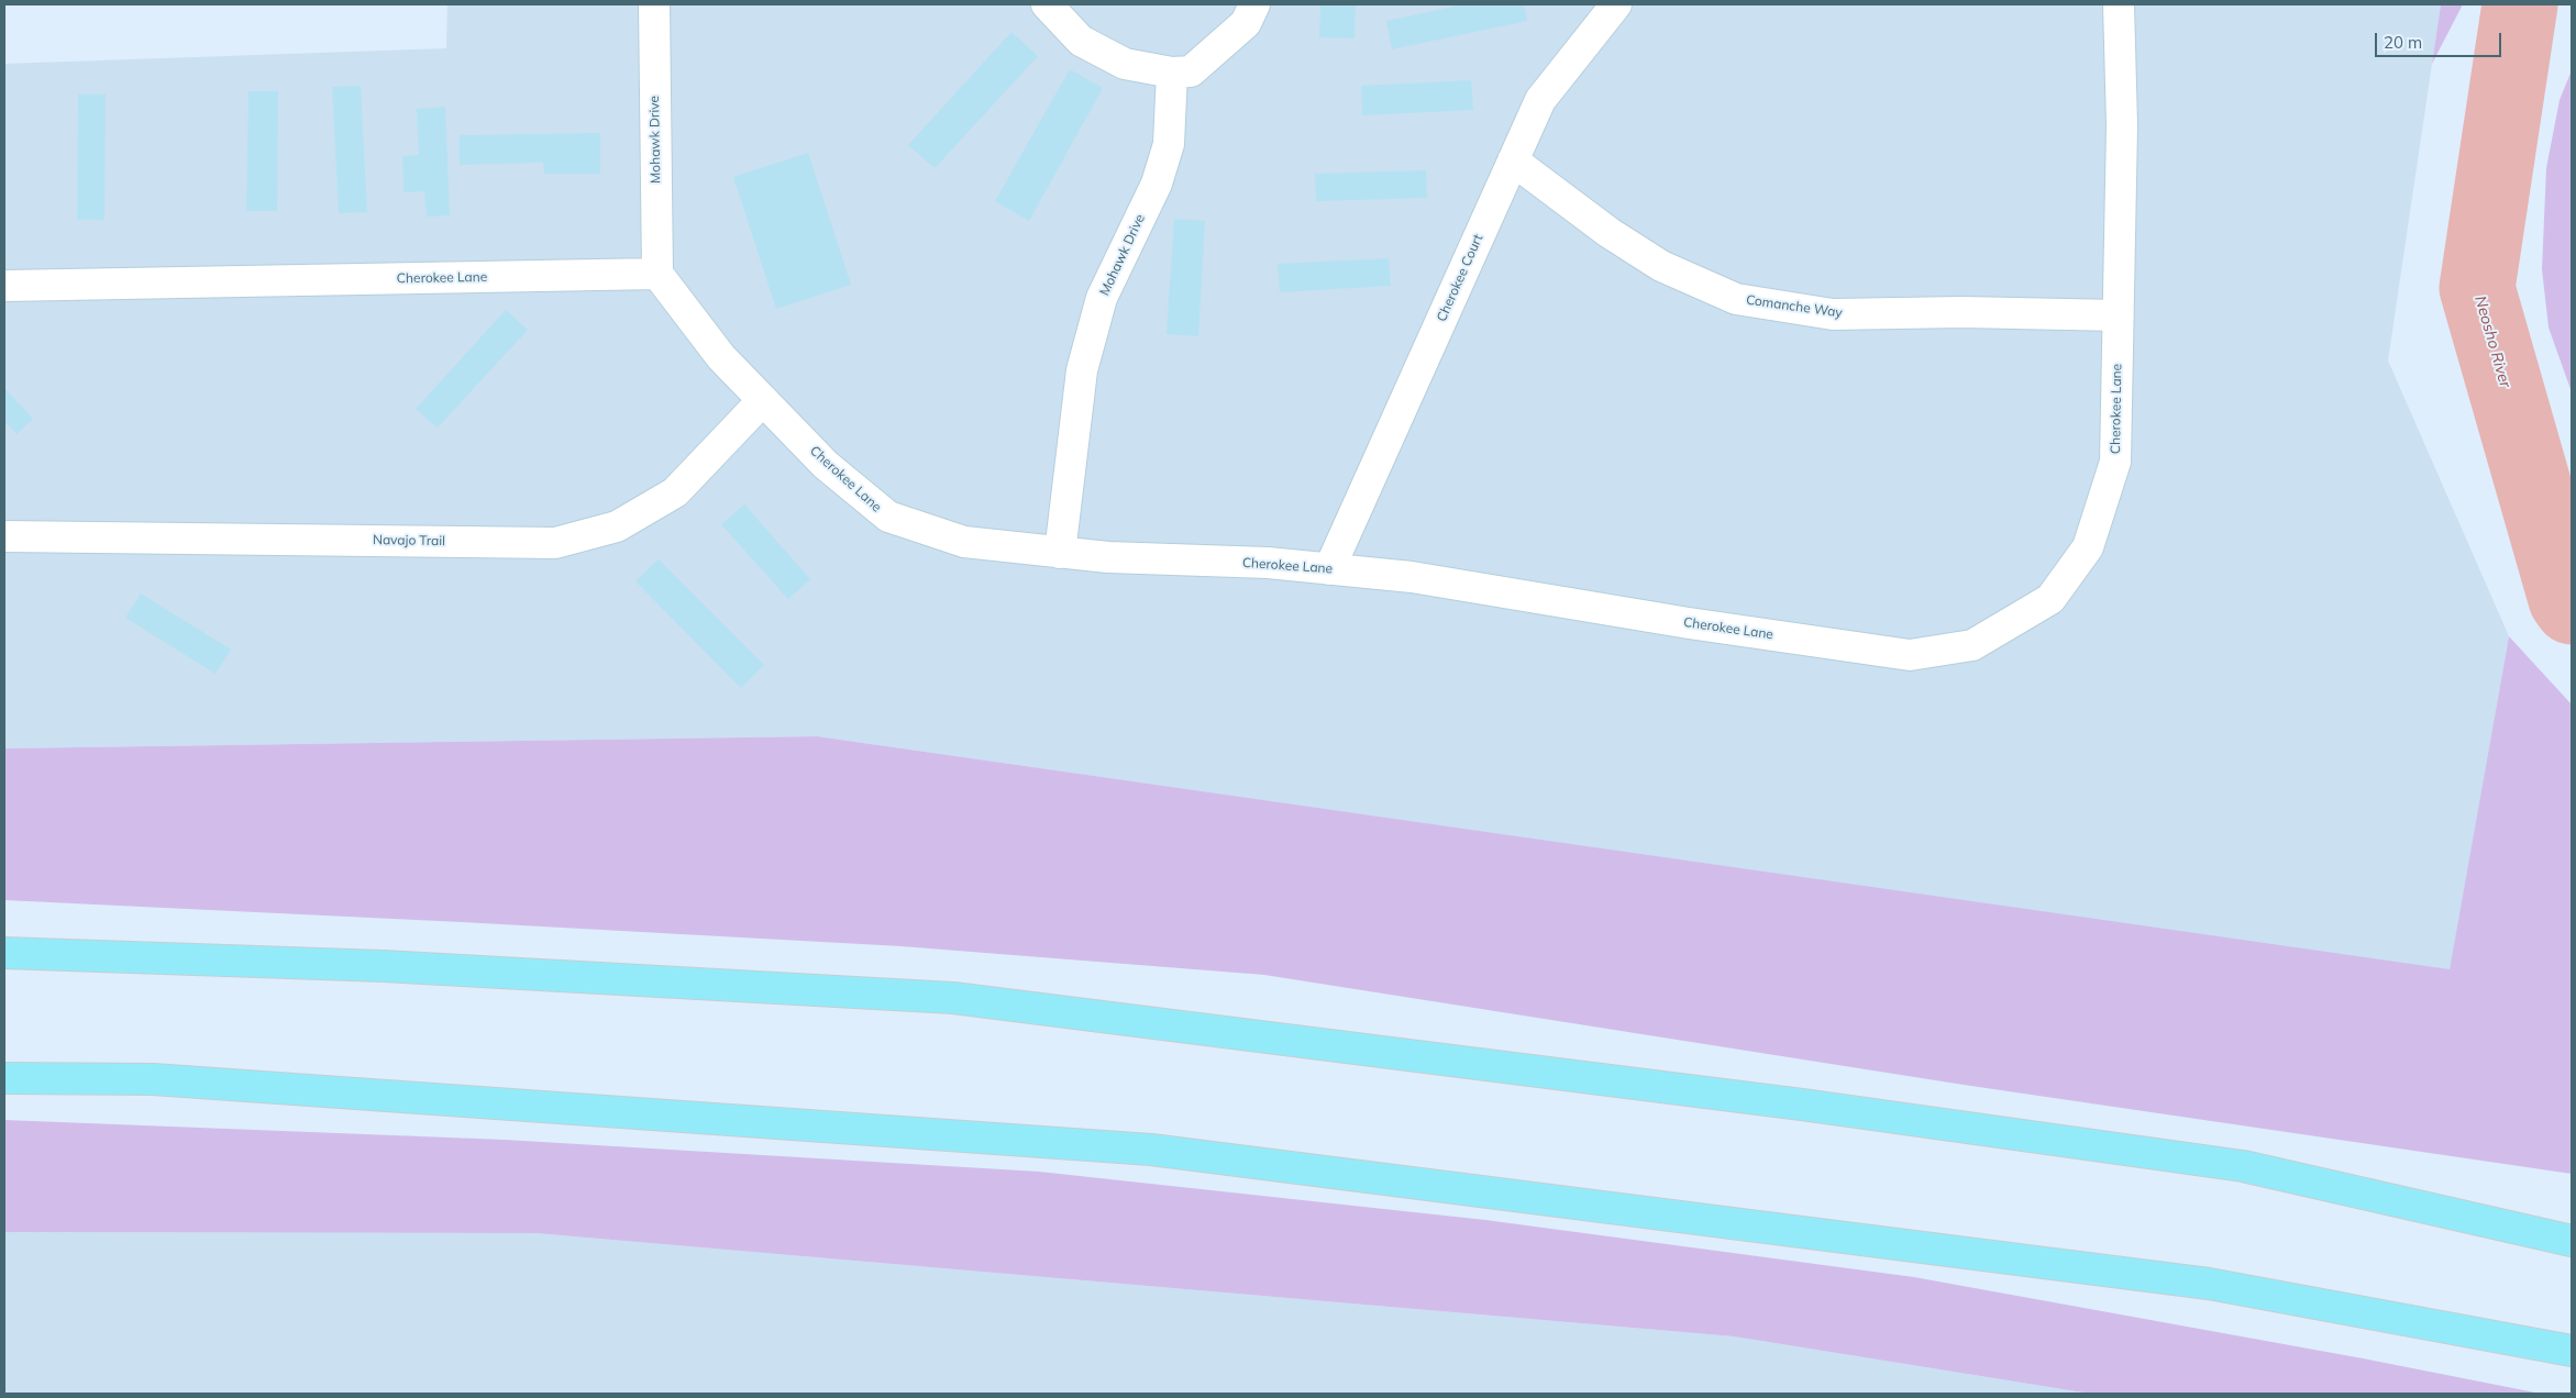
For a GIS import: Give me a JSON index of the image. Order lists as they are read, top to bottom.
{
  "streets": {
    "street": [
      "Mohawk Drive",
      "Cherokee Lane",
      "Cherokee Court",
      "Comanche Way",
      "Navajo Trail"
    ]
  },
  "crossings": [
    ["Mohawk Drive", "Cherokee Lane"],
    ["Cherokee Lane", "Cherokee Court"],
    ["Cherokee Lane", "Comanche Way"],
    ["Cherokee Lane", "Navajo Trail"],
    ["Cherokee Court", "Comanche Way"]
  ],
  "water": ["Neosho River"],
  "scale_bar": "20 m"
}
